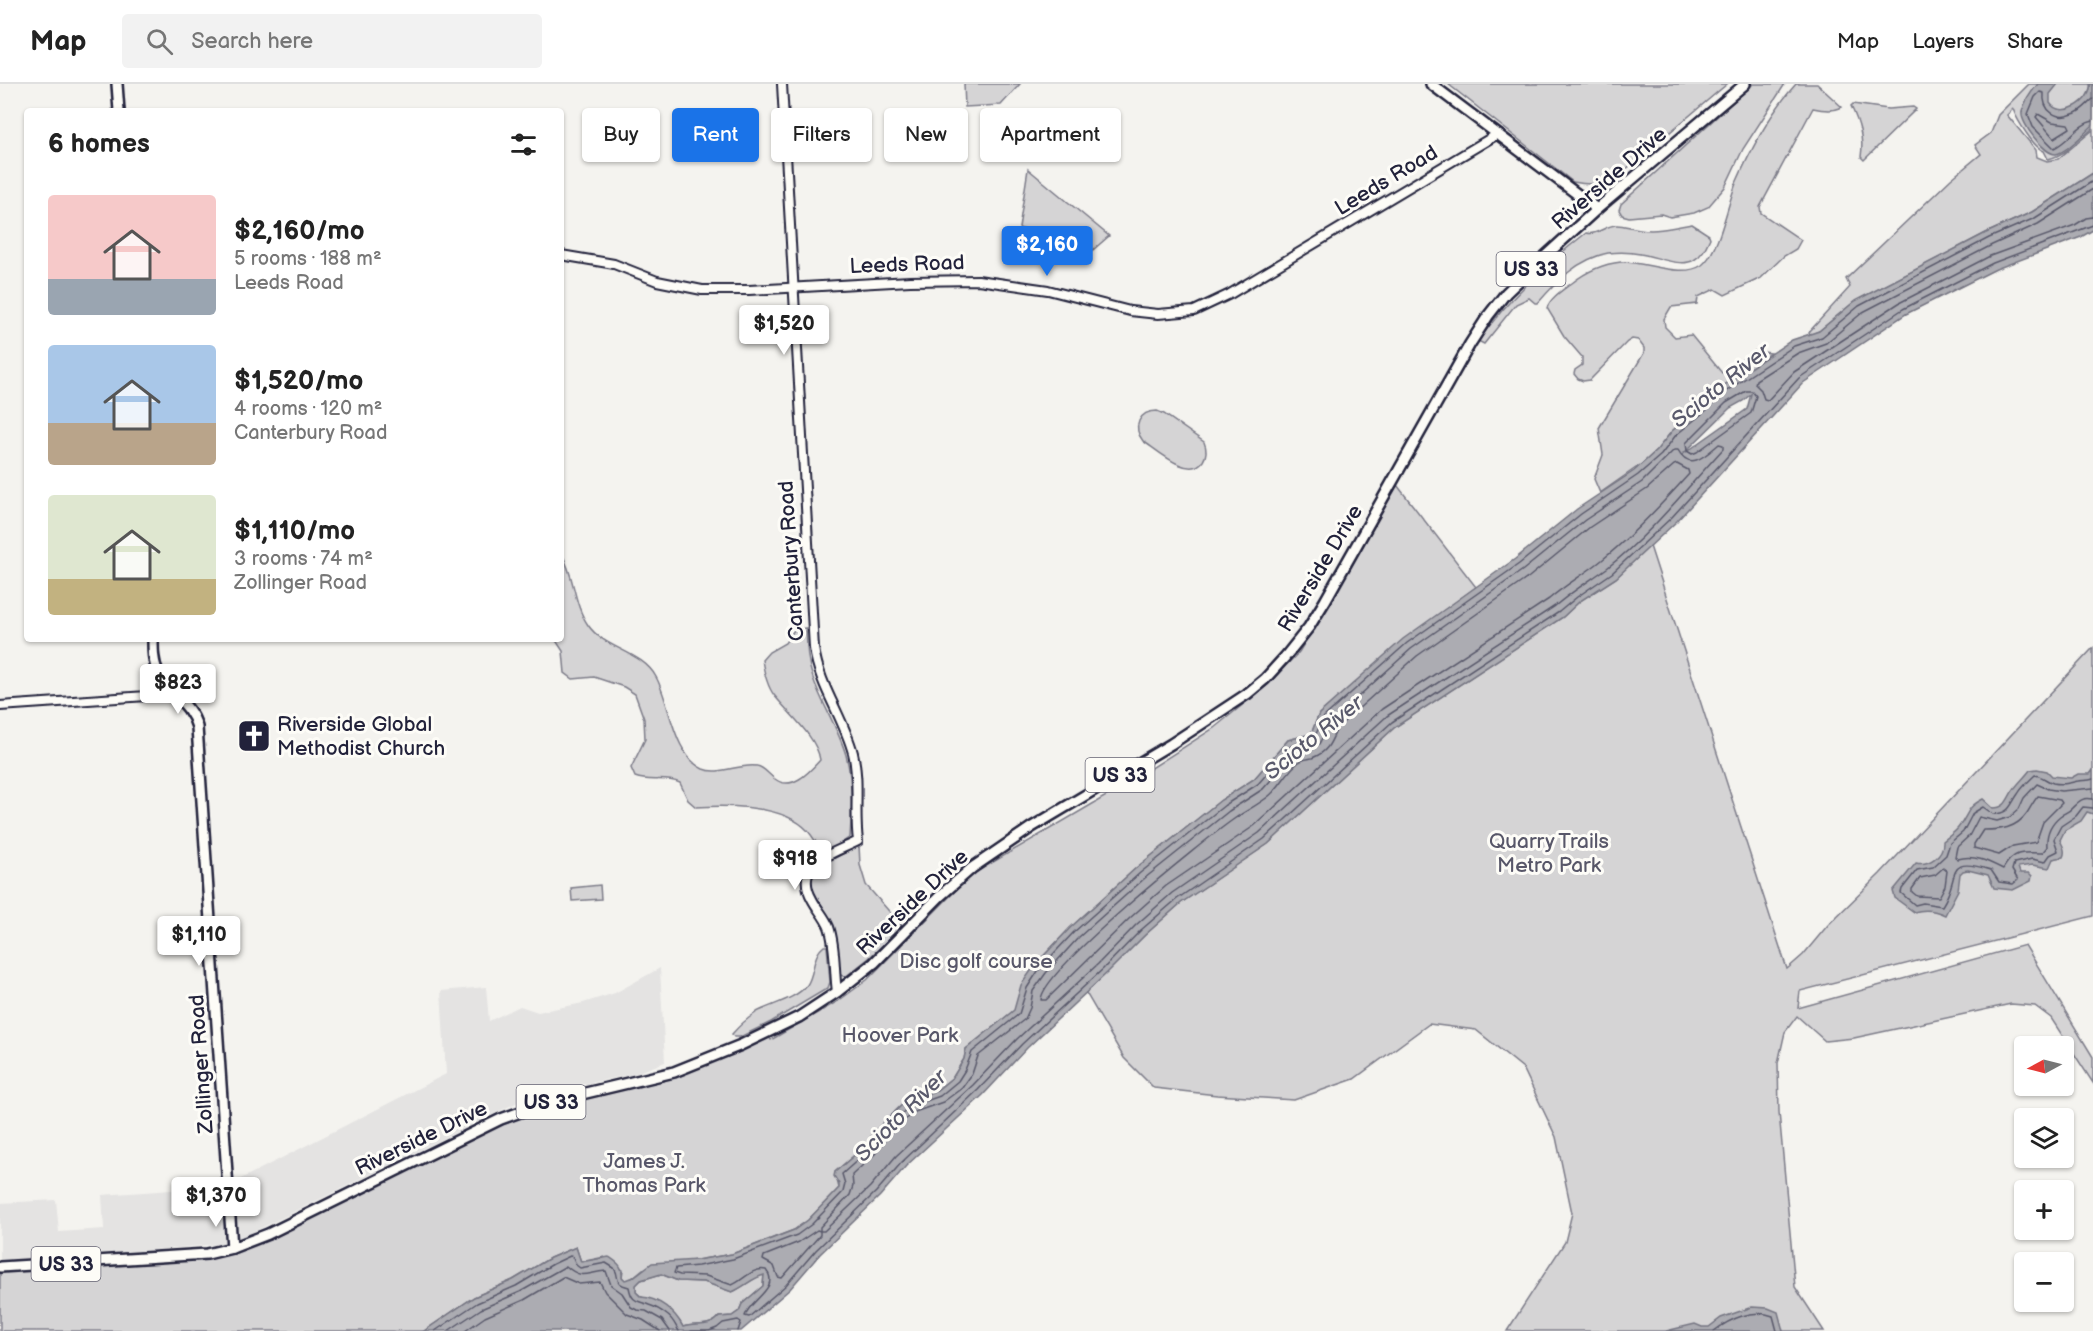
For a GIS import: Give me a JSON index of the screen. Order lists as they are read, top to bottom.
{
  "streets": {
    "main road": ["Riverside Drive", "US 33", "Zollinger Road"],
    "street": ["Leeds Road", "Canterbury Road"]
  },
  "crossings": [
    ["Riverside Drive", "Canterbury Road"],
    ["Riverside Drive", "Zollinger Road"],
    ["Leeds Road", "Canterbury Road"]
  ],
  "water": ["Scioto River"],
  "parks": [
    "Quarry Trails Metro Park",
    "Disc golf course",
    "Hoover Park",
    "James J. Thomas Park"
  ],
  "places": {
    "church": ["Riverside Global Methodist Church"]
  },
  "north": "left",
  "page": {
    "header": "Map",
    "search": "Search here",
    "nav": ["Map", "Layers", "Share"],
    "chip": [
      "Buy",
      "Rent",
      "Filters",
      "New",
      "Apartment"
    ],
    "heading": "6 homes",
    "list": [
      {
        "name": "$2,160/mo",
        "note": "5 rooms · 188 m² · Leeds Road"
      },
      {
        "name": "$1,520/mo",
        "note": "4 rooms · 120 m² · Canterbury Road"
      },
      {
        "name": "$1,110/mo",
        "note": "3 rooms · 74 m² · Zollinger Road"
      }
    ],
    "price": [
      "$2,160",
      "$1,520",
      "$823",
      "$918",
      "$1,110",
      "$1,370"
    ],
    "map_buttons": ["+", "−"]
  }
}
